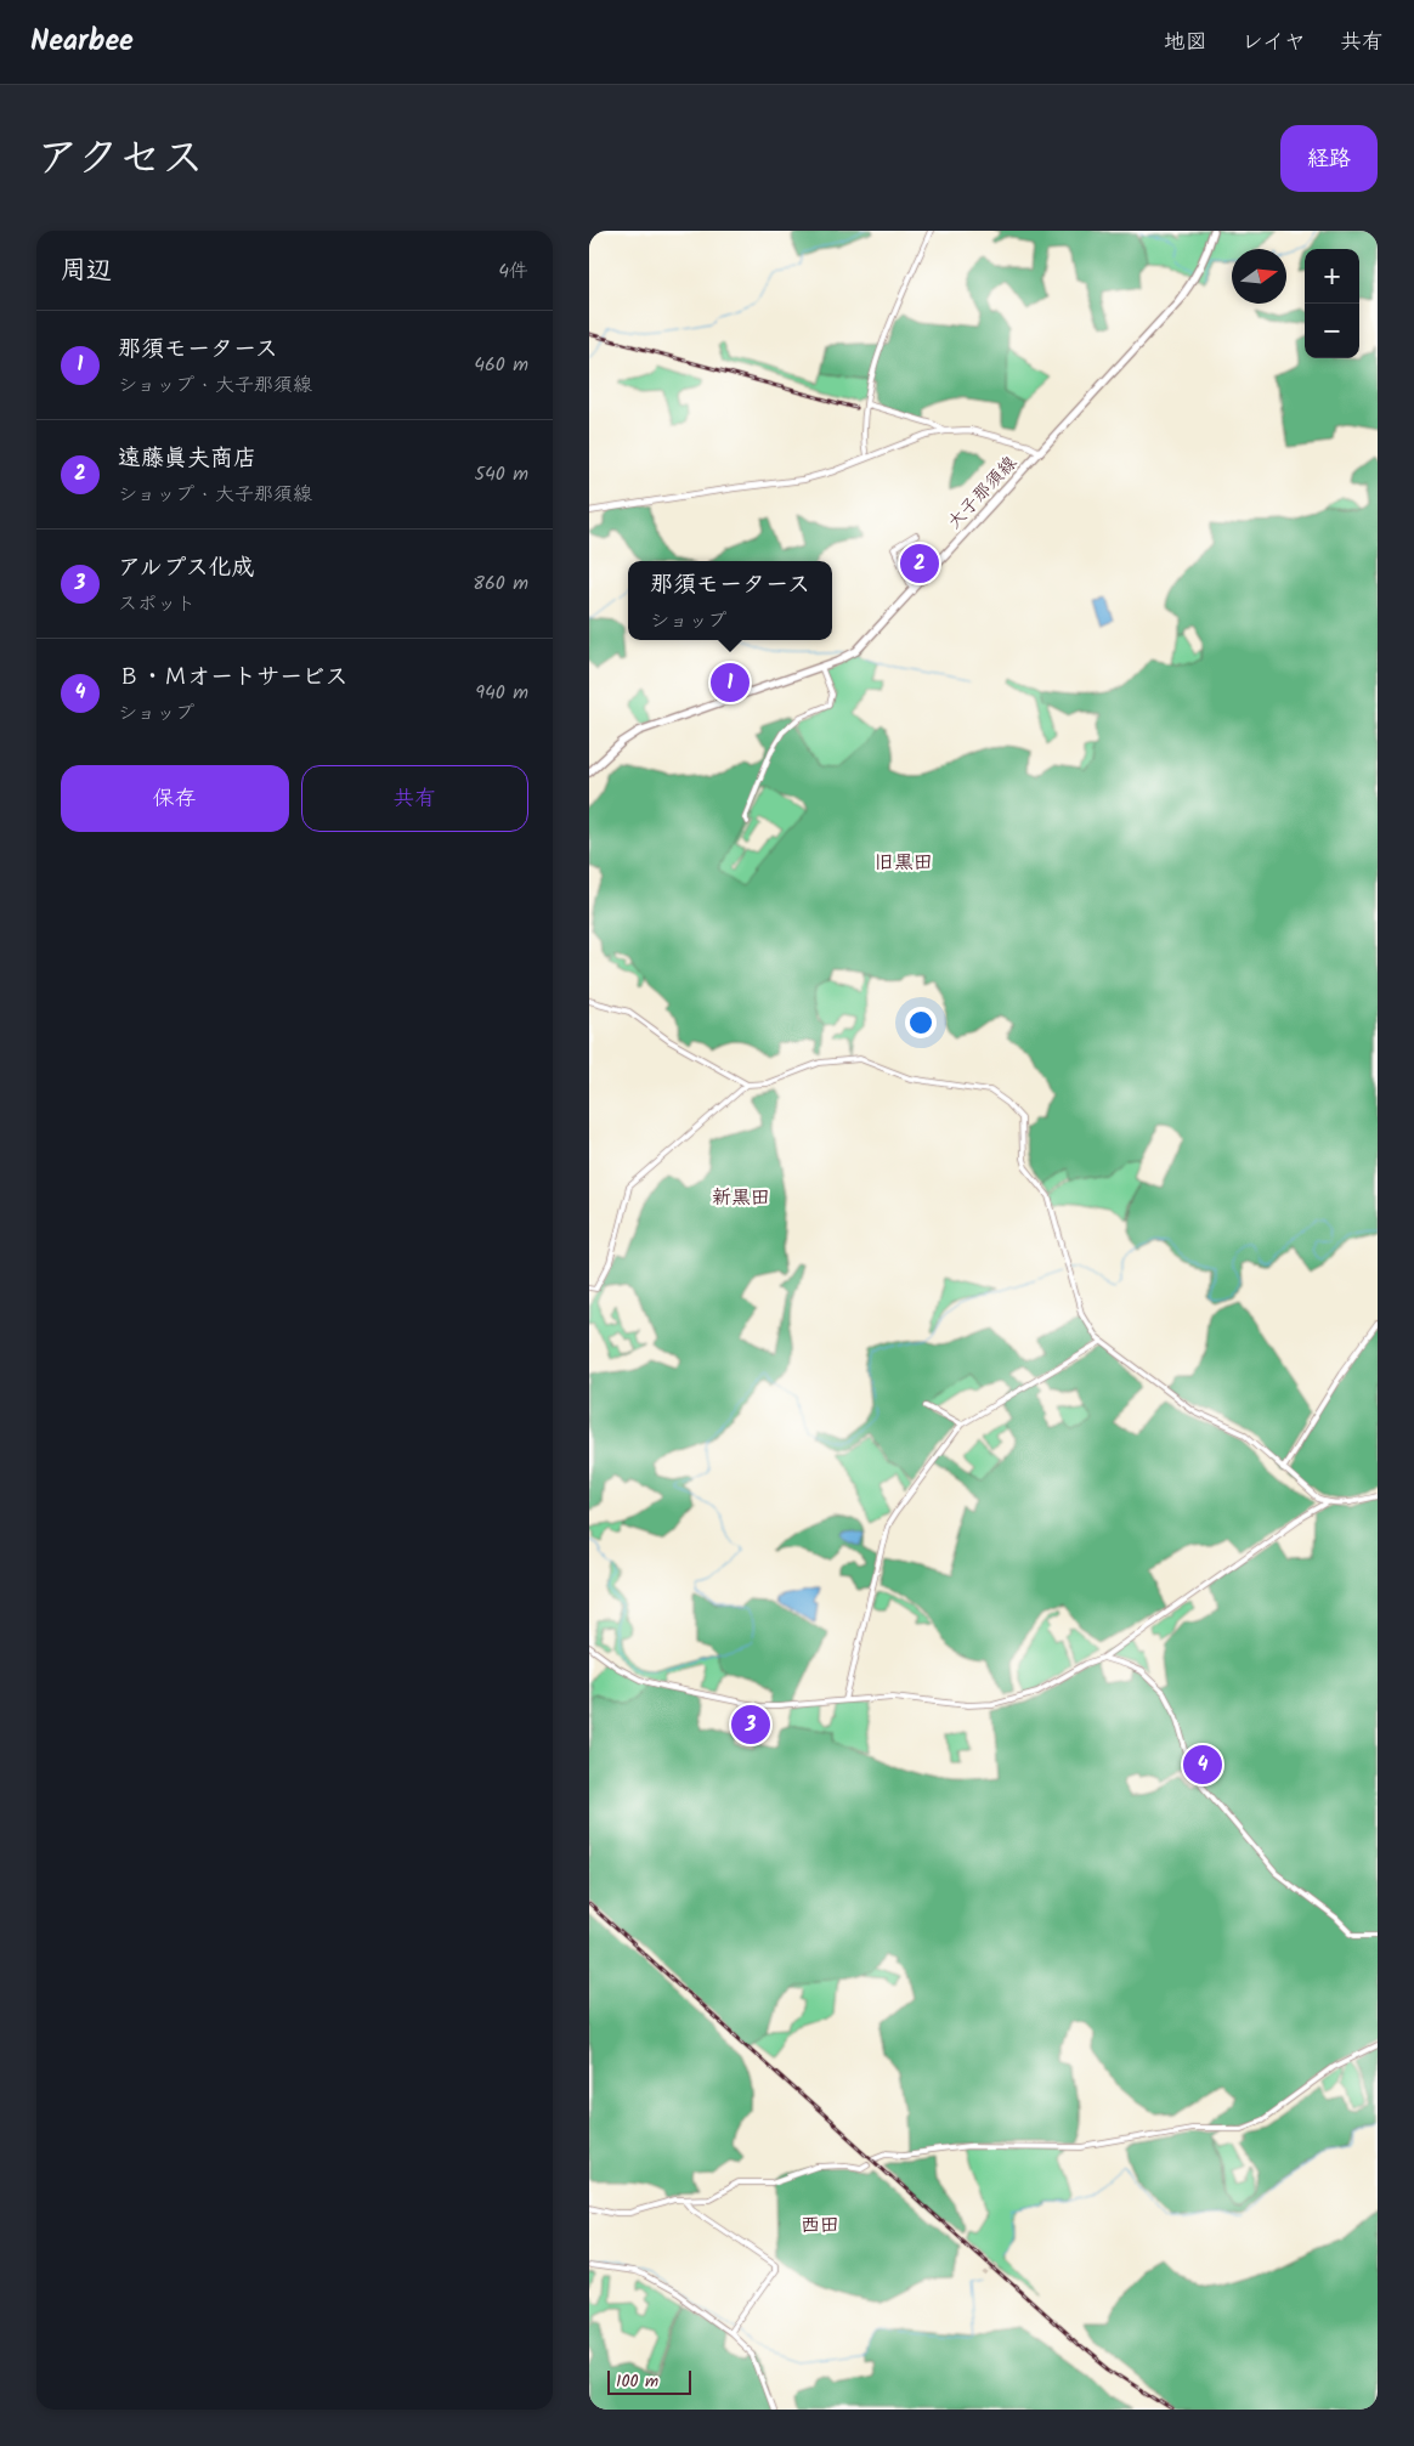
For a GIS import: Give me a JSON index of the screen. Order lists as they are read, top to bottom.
{
  "streets": {
    "main road": ["大子那須線"]
  },
  "districts": ["旧黒田", "新黒田", "西田"],
  "scale_bar": "100 m",
  "north": "right",
  "page": {
    "header": "Nearbee",
    "nav": ["地図", "レイヤ", "共有"],
    "title": "アクセス",
    "buttons": [
      "経路",
      ["保存", "共有"]
    ],
    "heading": ["周辺", "4件"],
    "map_buttons": ["+", "−"],
    "list": [
      {
        "mark": "1",
        "name": "那須モータース",
        "note": "ショップ · 大子那須線",
        "value": "460 m"
      },
      {
        "mark": "2",
        "name": "遠藤眞夫商店",
        "note": "ショップ · 大子那須線",
        "value": "540 m"
      },
      {
        "mark": "3",
        "name": "アルプス化成",
        "note": "スポット",
        "value": "860 m"
      },
      {
        "mark": "4",
        "name": "Ｂ・Ｍオートサービス",
        "note": "ショップ",
        "value": "940 m"
      }
    ],
    "pins": [
      "2",
      "1",
      "3",
      "4"
    ],
    "popup": ["那須モータース", "ショップ"],
    "scale": "100 m"
  }
}
